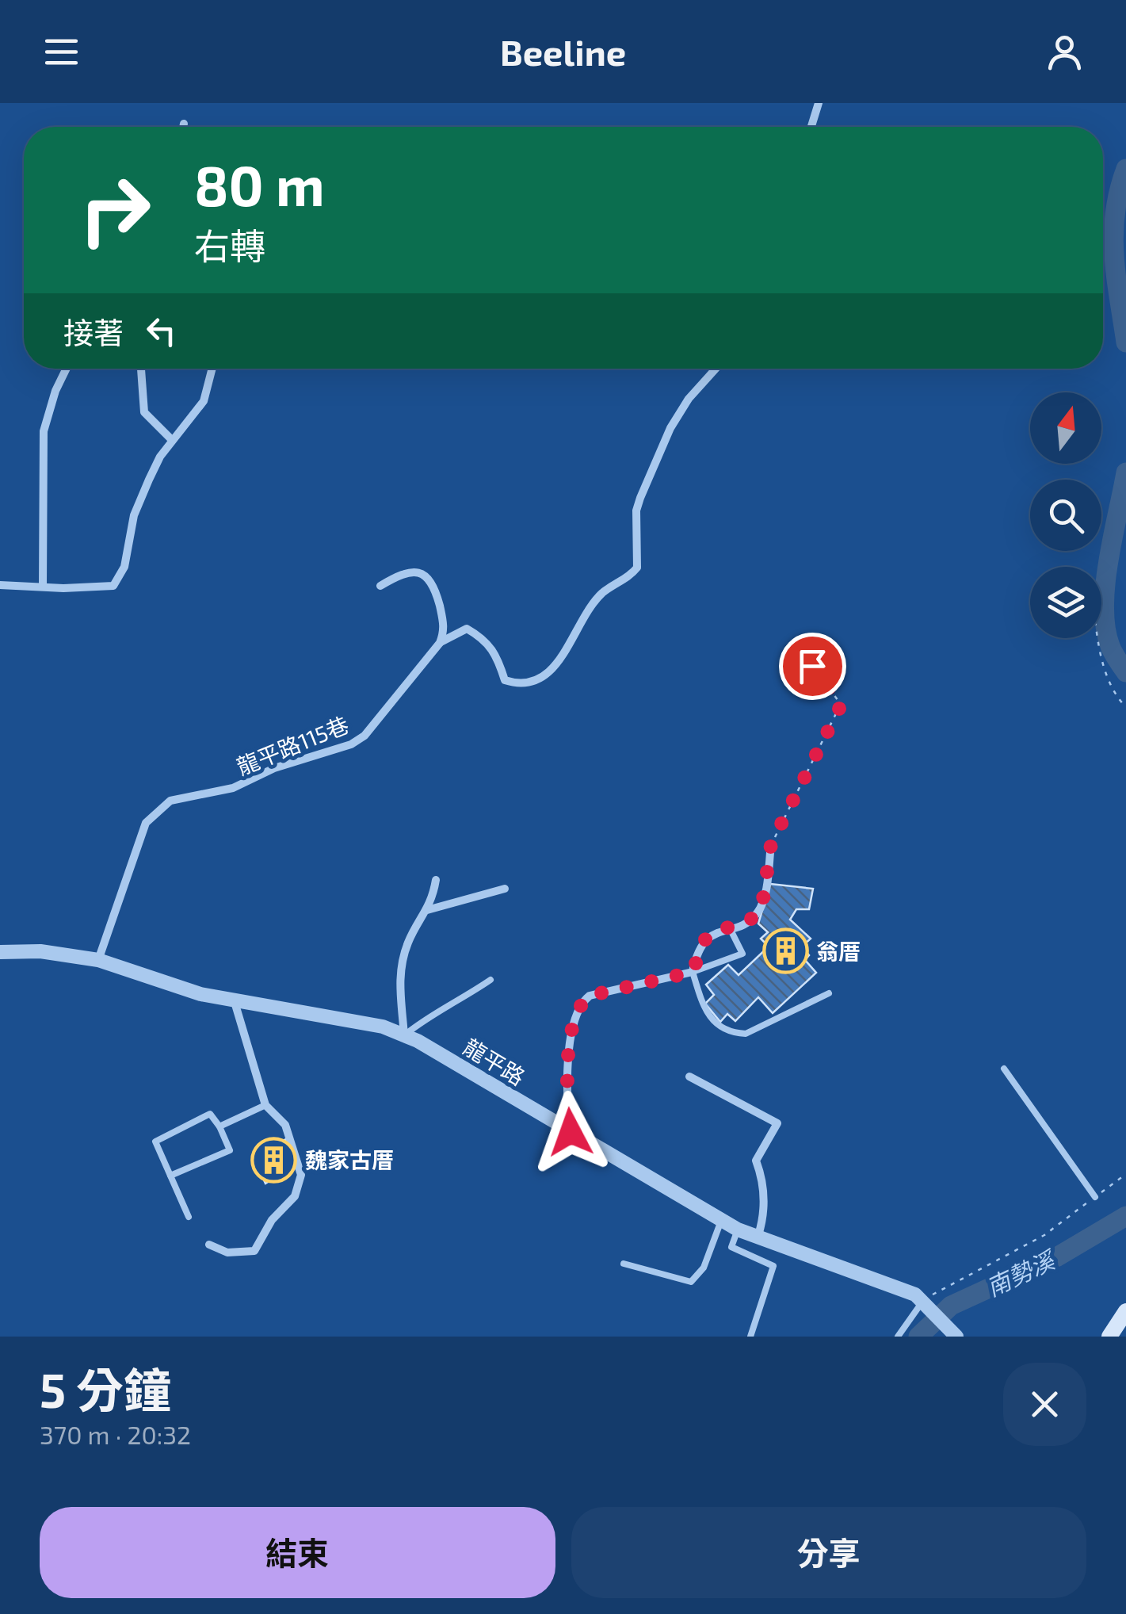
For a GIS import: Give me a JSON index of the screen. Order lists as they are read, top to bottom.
{
  "streets": {
    "street": ["龍平路115巷", "龍平路"]
  },
  "crossings": [
    ["龍平路115巷", "龍平路"]
  ],
  "water": ["南勢溪"],
  "places": {
    "building": ["翁厝", "魏家古厝"]
  },
  "north": "top",
  "page": {
    "header": "Beeline",
    "turn": ["80 m", "右轉"],
    "then": "接著",
    "heading": ["5 分鐘", "370 m · 20:32"],
    "buttons": ["結束", "分享"]
  }
}
